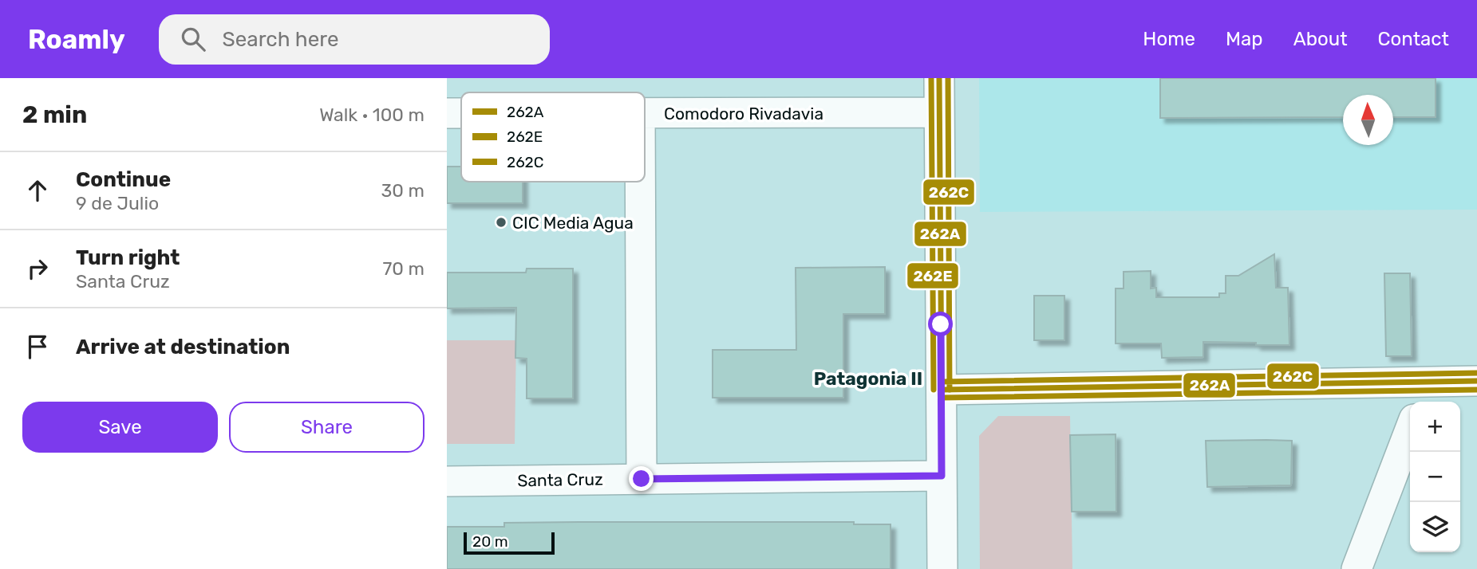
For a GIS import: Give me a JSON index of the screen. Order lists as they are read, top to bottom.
{
  "streets": {
    "street": ["Comodoro Rivadavia", "Santa Cruz"]
  },
  "districts": ["Patagonia II"],
  "places": ["CIC Media Agua"],
  "lines": ["transit line 262A", "transit line 262E", "transit line 262C"],
  "legend": ["262A", "262E", "262C"],
  "scale_bar": "20 m",
  "north": "top",
  "page": {
    "header": "Roamly",
    "search": "Search here",
    "nav": [
      "Home",
      "Map",
      "About",
      "Contact"
    ],
    "heading": ["2 min", "Walk · 100 m"],
    "list": [
      ["Continue", "9 de Julio", "30 m"],
      ["Turn right", "Santa Cruz", "70 m"],
      "Arrive at destination"
    ],
    "buttons": ["Save", "Share"],
    "map_buttons": ["+", "−"],
    "scale": "20 m"
  }
}
